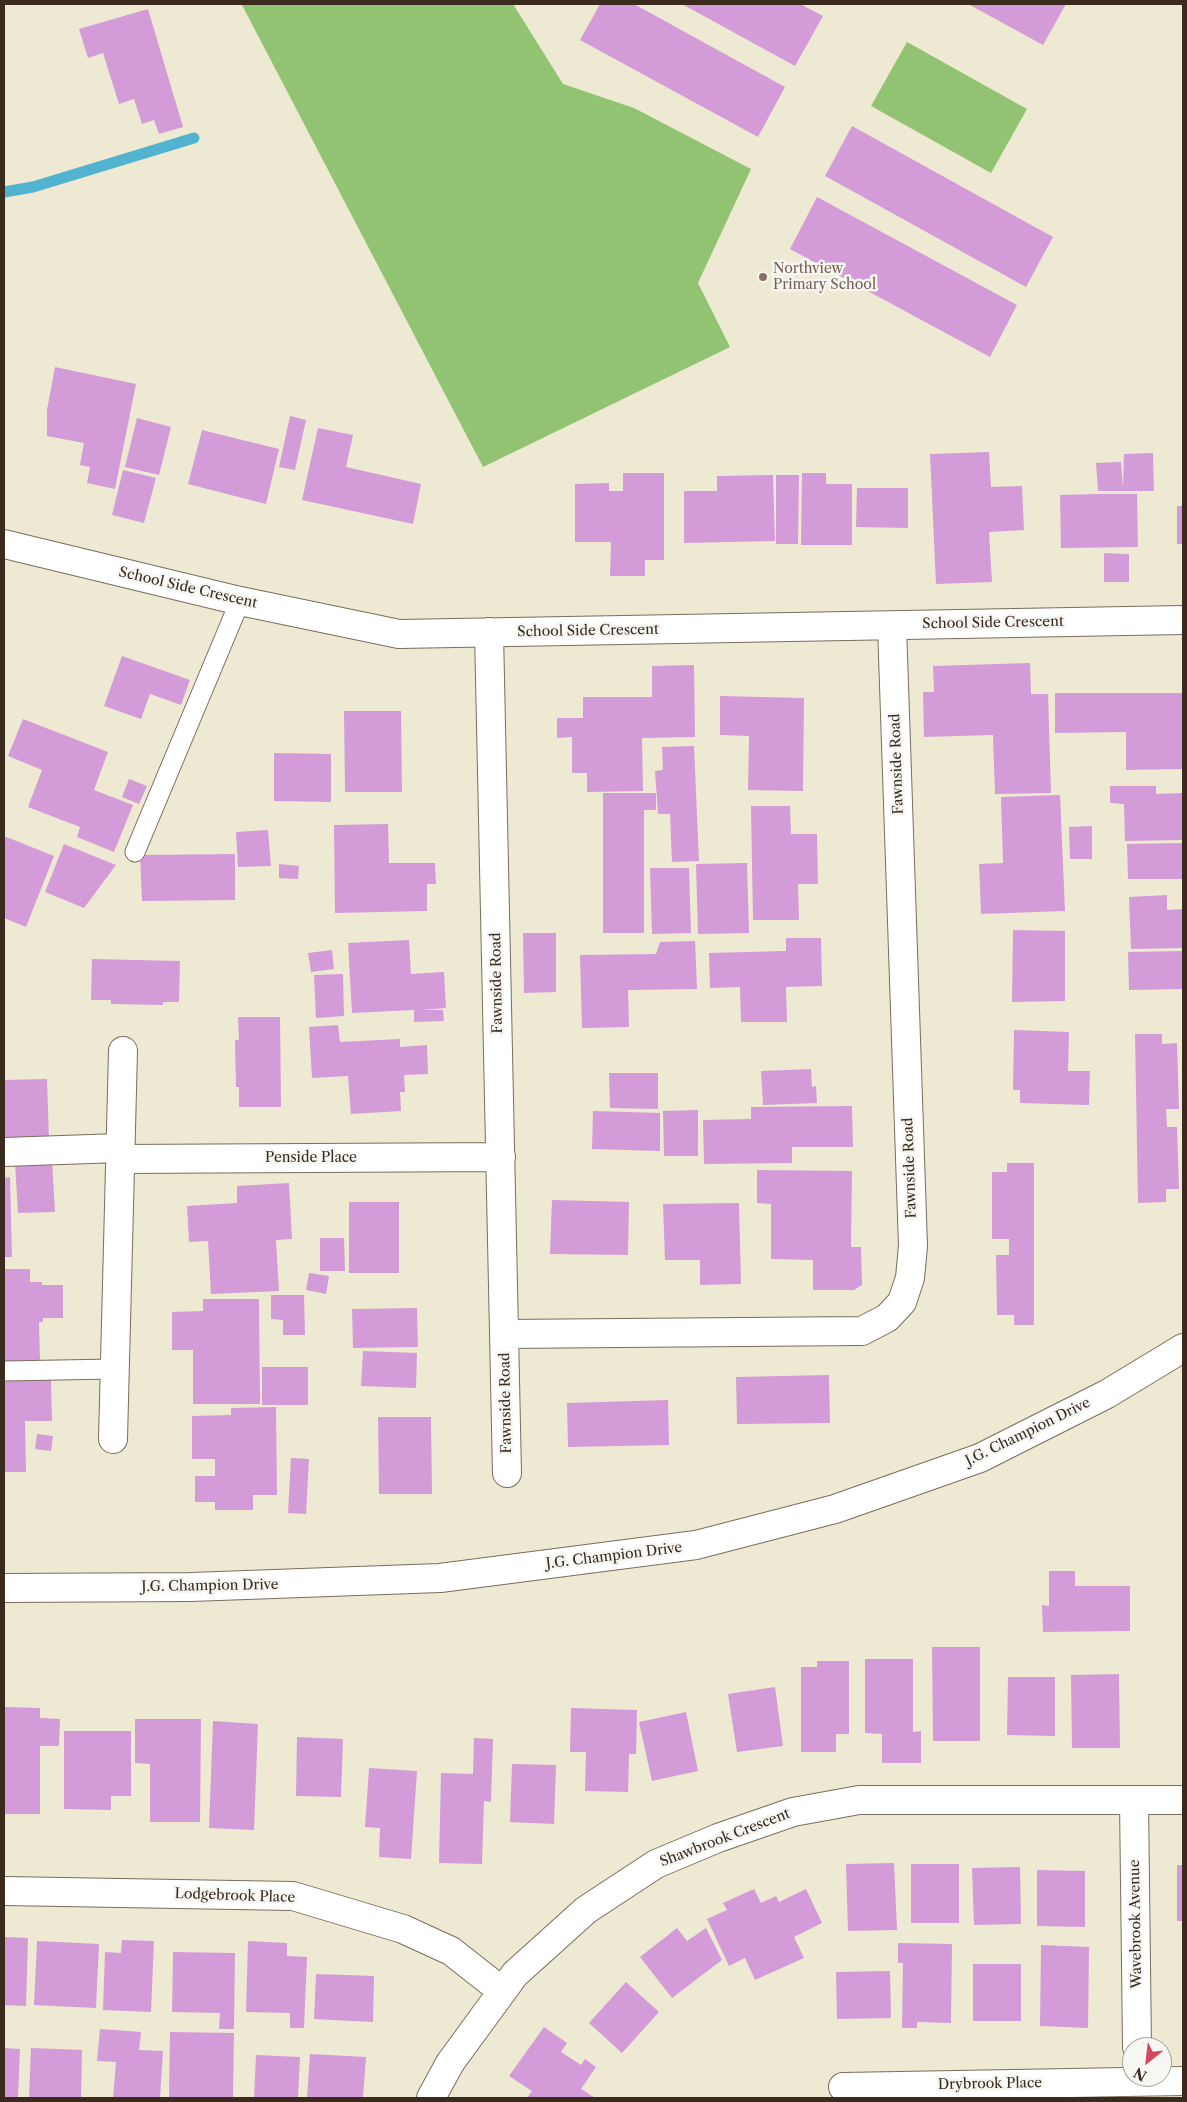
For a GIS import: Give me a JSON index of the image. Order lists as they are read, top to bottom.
{
  "streets": {
    "street": [
      "School Side Crescent",
      "Fawnside Road",
      "Penside Place",
      "J.G. Champion Drive",
      "Shawbrook Crescent",
      "Lodgebrook Place",
      "Wavebrook Avenue",
      "Drybrook Place"
    ]
  },
  "crossings": [
    ["School Side Crescent", "Fawnside Road"],
    ["Fawnside Road", "Penside Place"],
    ["Shawbrook Crescent", "Lodgebrook Place"],
    ["Shawbrook Crescent", "Wavebrook Avenue"]
  ],
  "places": ["Northview Primary School"],
  "north": "bottom left"
}
